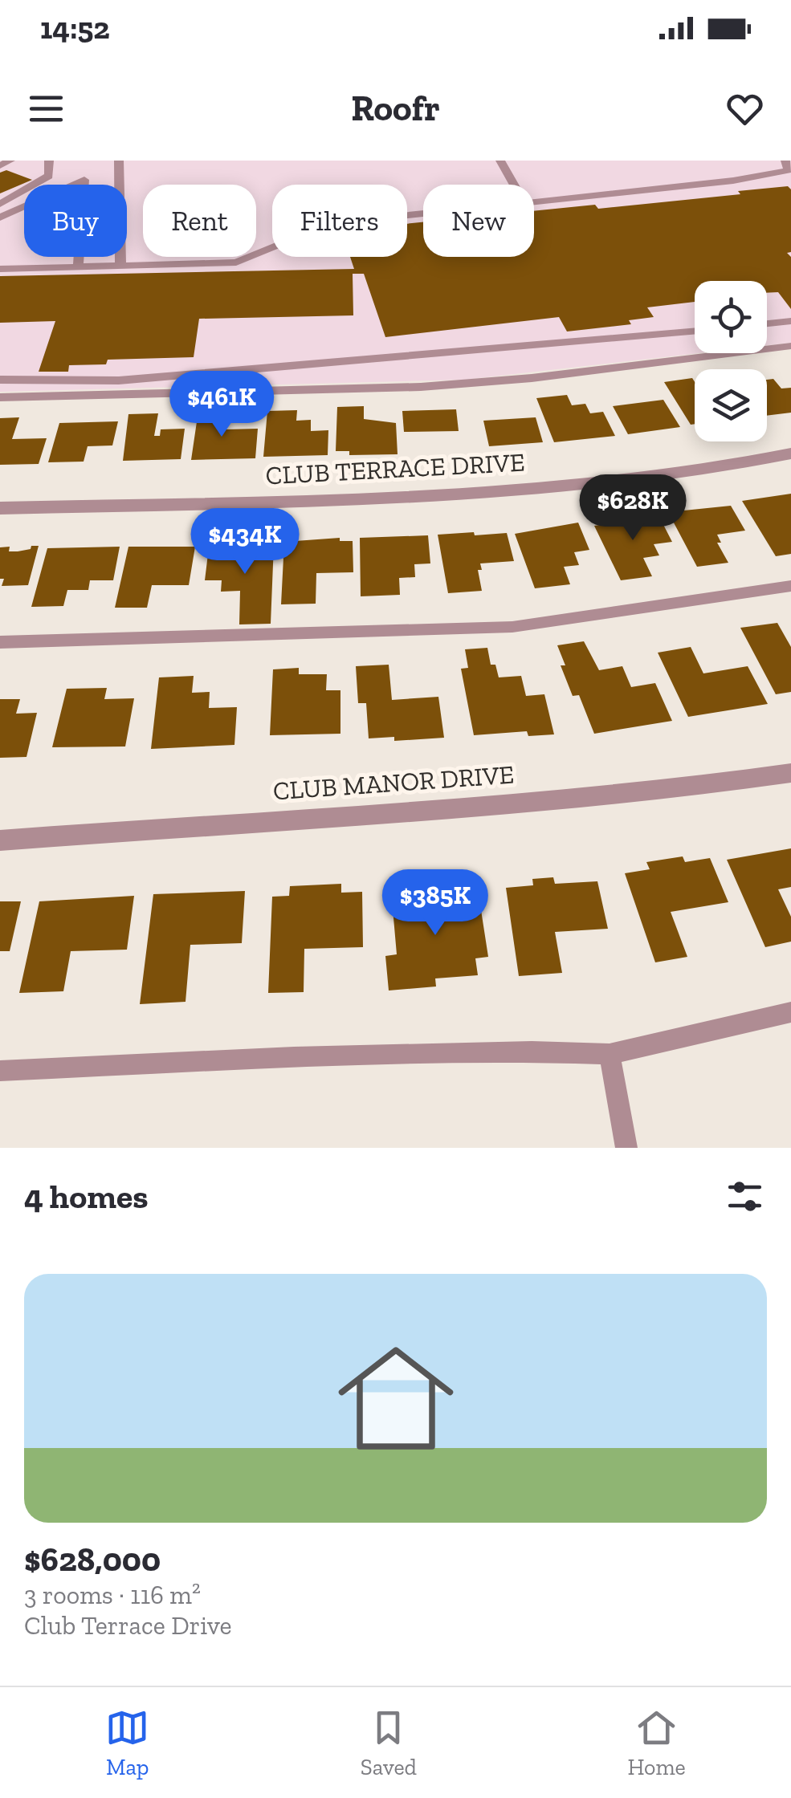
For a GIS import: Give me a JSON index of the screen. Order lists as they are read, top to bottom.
{
  "streets": {
    "street": ["CLUB TERRACE DRIVE", "CLUB MANOR DRIVE"]
  },
  "page": {
    "status": "14:52",
    "header": "Roofr",
    "chip": [
      "Buy",
      "Rent",
      "Filters",
      "New"
    ],
    "price": [
      "$461K",
      "$628K",
      "$434K",
      "$385K"
    ],
    "heading": "4 homes",
    "list": [
      {
        "name": "$628,000",
        "note": "3 rooms · 116 m² · Club Terrace Drive"
      }
    ],
    "tabs": ["Map", "Saved", "Home"]
  }
}
